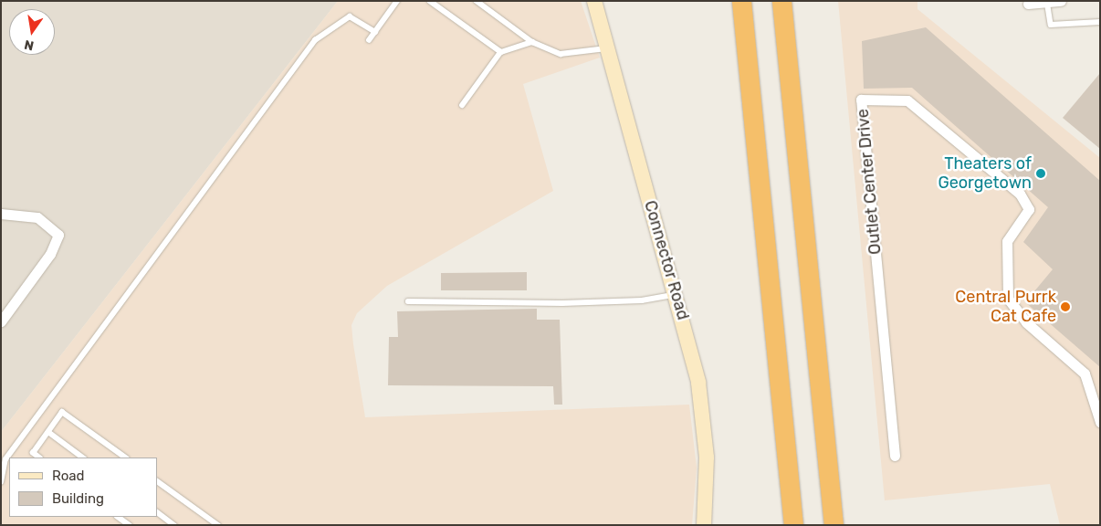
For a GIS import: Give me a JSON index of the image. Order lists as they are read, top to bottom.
{
  "streets": {
    "main road": ["Connector Road"],
    "street": ["Outlet Center Drive"]
  },
  "places": ["Theaters of Georgetown", "Central Purrk Cat Cafe"],
  "legend": ["Road", "Building"],
  "north": "bottom"
}
